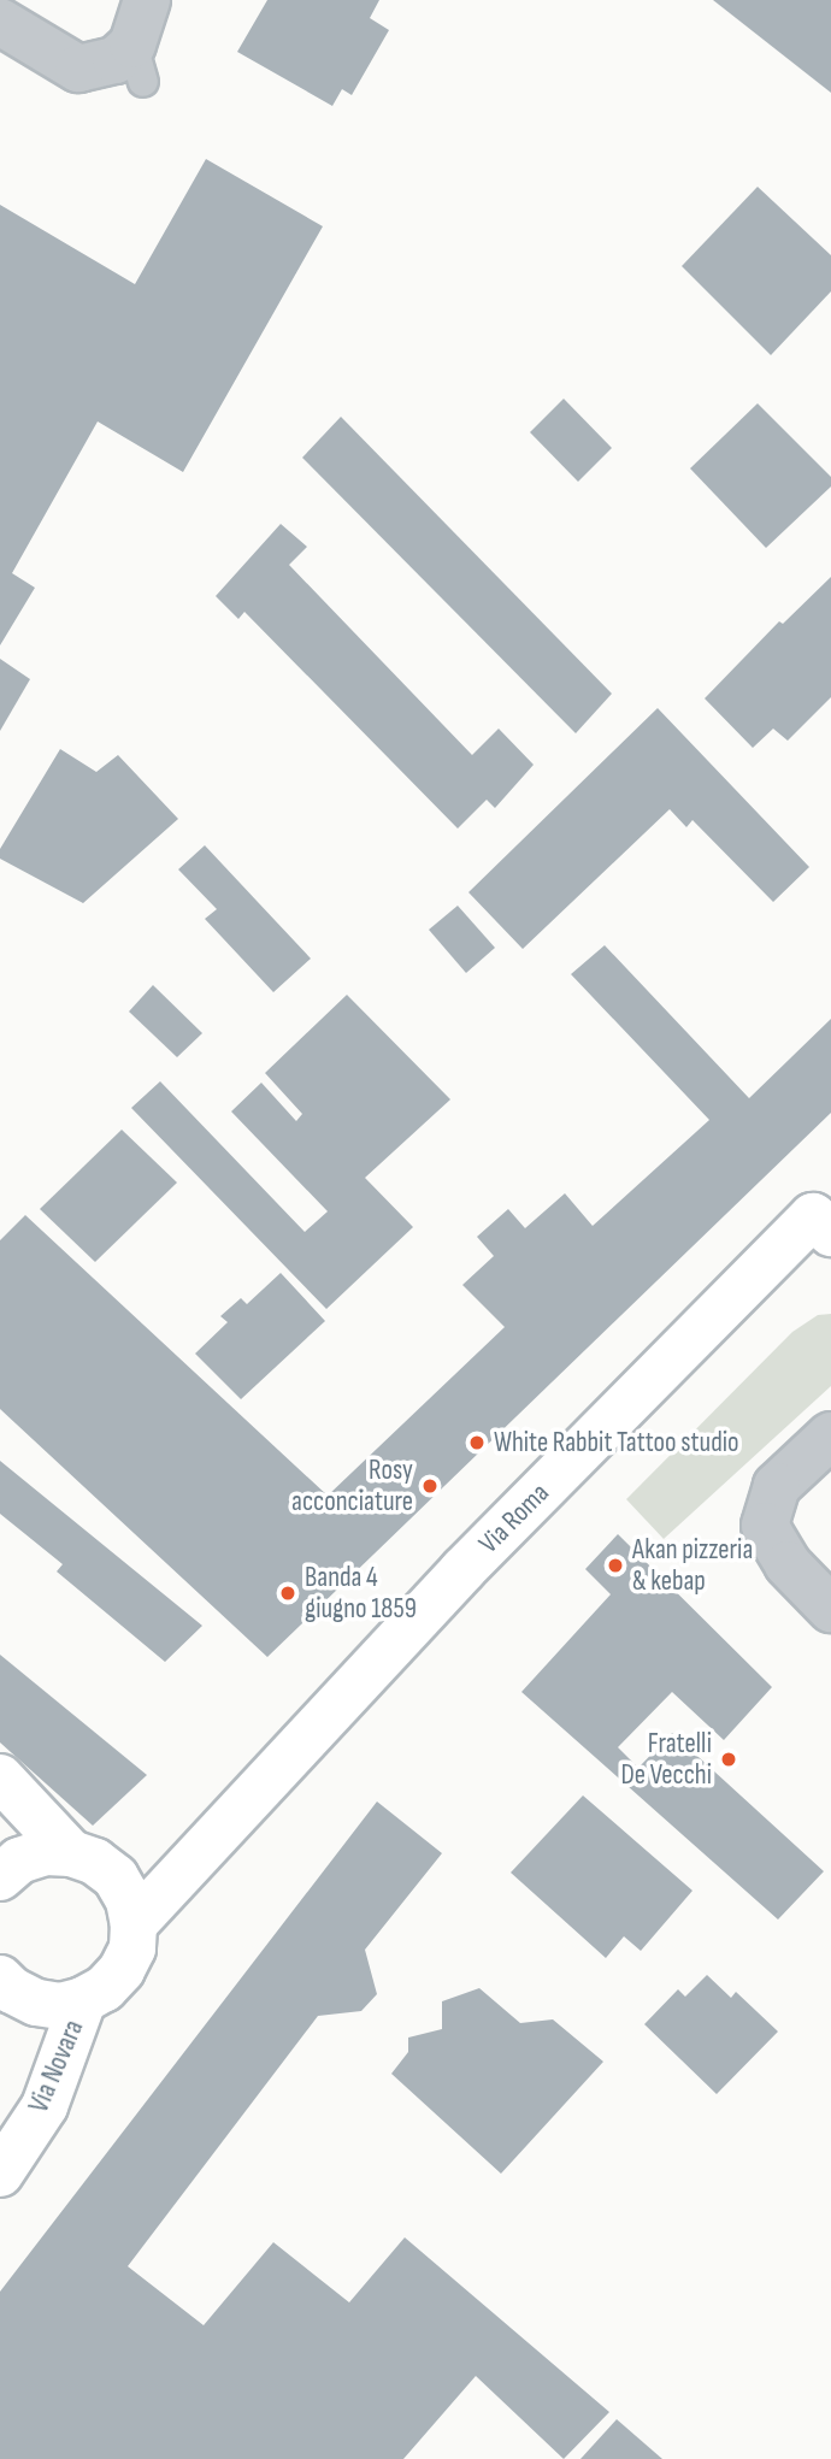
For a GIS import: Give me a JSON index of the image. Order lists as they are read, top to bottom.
{
  "streets": {
    "street": ["Via Roma", "Via Novara"]
  },
  "places": [
    "White Rabbit Tattoo studio",
    "Rosy acconciature",
    "Akan pizzeria & kebap",
    "Banda 4 giugno 1859",
    "Fratelli De Vecchi"
  ]
}
